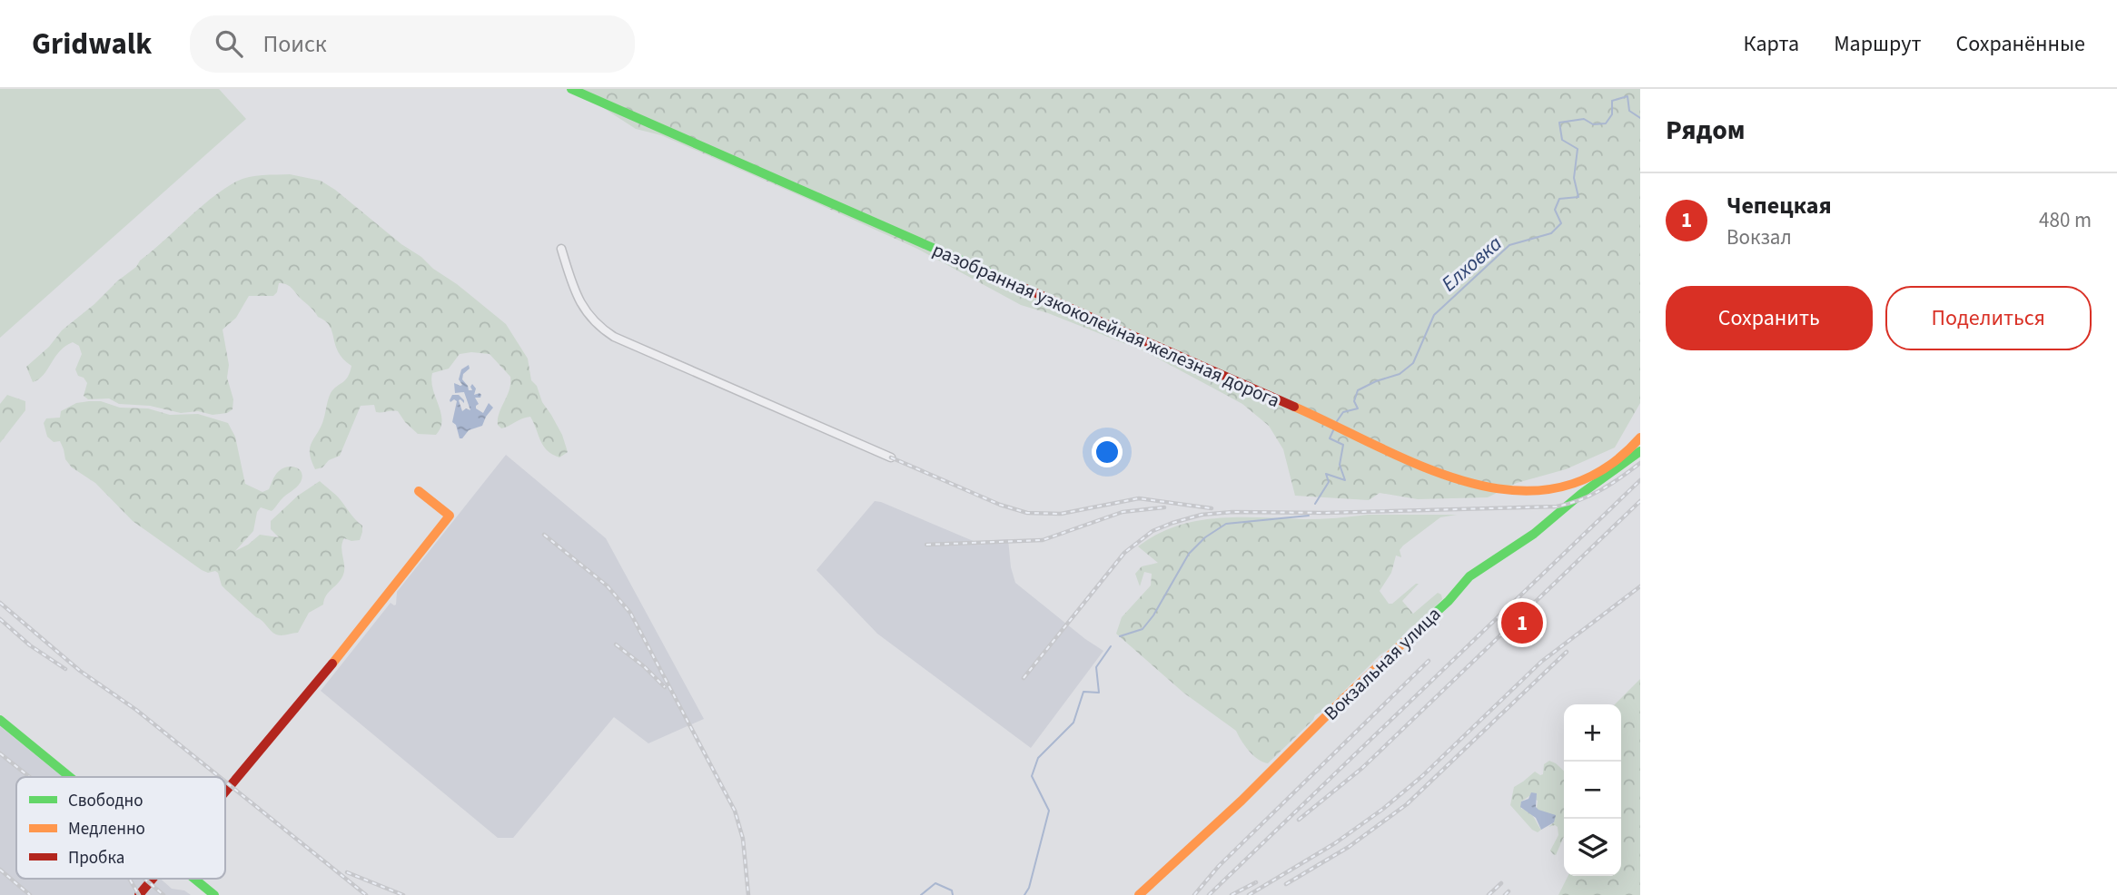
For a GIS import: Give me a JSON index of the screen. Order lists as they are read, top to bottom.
{
  "streets": {
    "street": ["разобранная узкоколейная железная дорога", "Вокзальная улица"]
  },
  "water": ["Елховка"],
  "legend": ["Свободно", "Медленно", "Пробка"],
  "page": {
    "header": "Gridwalk",
    "search": "Поиск",
    "nav": ["Карта", "Маршрут", "Сохранённые"],
    "heading": "Рядом",
    "list": [
      {
        "mark": "1",
        "name": "Чепецкая",
        "note": "Вокзал",
        "value": "480 m"
      }
    ],
    "buttons": ["Сохранить", "Поделиться"],
    "pins": "1",
    "map_buttons": ["+", "−"]
  }
}
